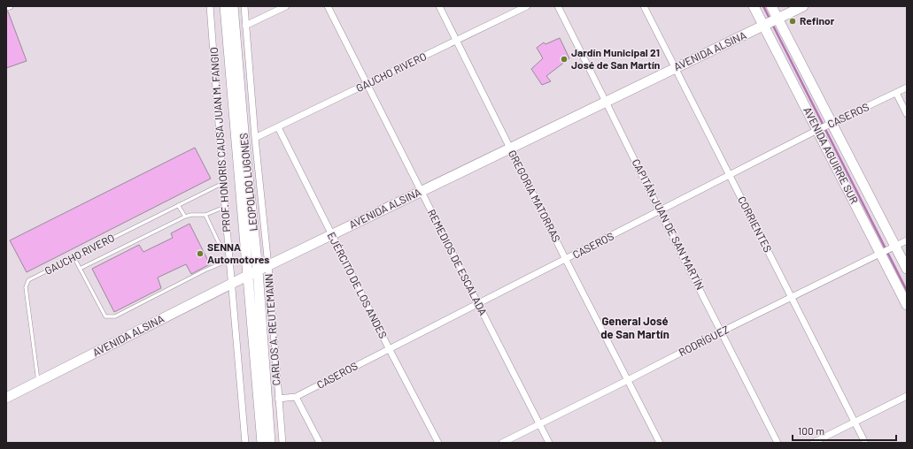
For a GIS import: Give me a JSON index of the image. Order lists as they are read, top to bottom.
{
  "streets": {
    "main road": ["AVENIDA ALSINA", "AVENIDA AGUIRRE SUR", "LEOPOLDO LUGONES"],
    "street": [
      "GAUCHO RIVERO",
      "CASEROS",
      "PROF. HONORIS CAUSA JUAN M. FANGIO",
      "GREGORIA MATORRAS",
      "CAPITÁN JUAN DE SAN MARTÍN",
      "CORRIENTES",
      "REMEDIOS DE ESCALADA",
      "EJÉRCITO DE LOS ANDES",
      "CARLOS A. REUTEMANN",
      "RODRÍGUEZ"
    ]
  },
  "crossings": [
    ["AVENIDA ALSINA", "GAUCHO RIVERO"],
    ["AVENIDA ALSINA", "PROF. HONORIS CAUSA JUAN M. FANGIO"],
    ["AVENIDA ALSINA", "AVENIDA AGUIRRE SUR"],
    ["AVENIDA ALSINA", "LEOPOLDO LUGONES"],
    ["AVENIDA ALSINA", "GREGORIA MATORRAS"],
    ["AVENIDA ALSINA", "CAPITÁN JUAN DE SAN MARTÍN"],
    ["AVENIDA ALSINA", "CORRIENTES"],
    ["AVENIDA ALSINA", "REMEDIOS DE ESCALADA"],
    ["AVENIDA ALSINA", "EJÉRCITO DE LOS ANDES"],
    ["AVENIDA ALSINA", "CARLOS A. REUTEMANN"],
    ["GAUCHO RIVERO", "PROF. HONORIS CAUSA JUAN M. FANGIO"],
    ["GAUCHO RIVERO", "GREGORIA MATORRAS"],
    ["GAUCHO RIVERO", "REMEDIOS DE ESCALADA"],
    ["GAUCHO RIVERO", "EJÉRCITO DE LOS ANDES"],
    ["GAUCHO RIVERO", "CARLOS A. REUTEMANN"],
    ["CASEROS", "AVENIDA AGUIRRE SUR"],
    ["CASEROS", "GREGORIA MATORRAS"],
    ["CASEROS", "CAPITÁN JUAN DE SAN MARTÍN"],
    ["CASEROS", "CORRIENTES"],
    ["CASEROS", "REMEDIOS DE ESCALADA"],
    ["CASEROS", "EJÉRCITO DE LOS ANDES"],
    ["CASEROS", "CARLOS A. REUTEMANN"],
    ["AVENIDA AGUIRRE SUR", "RODRÍGUEZ"],
    ["GREGORIA MATORRAS", "RODRÍGUEZ"],
    ["CAPITÁN JUAN DE SAN MARTÍN", "RODRÍGUEZ"],
    ["CORRIENTES", "RODRÍGUEZ"],
    ["REMEDIOS DE ESCALADA", "RODRÍGUEZ"]
  ],
  "districts": ["General José de San Martín"],
  "places": ["Refinor", "Jardín Municipal 21 José de San Martín", "SENNA Automotores"],
  "scale_bar": "100 m"
}
